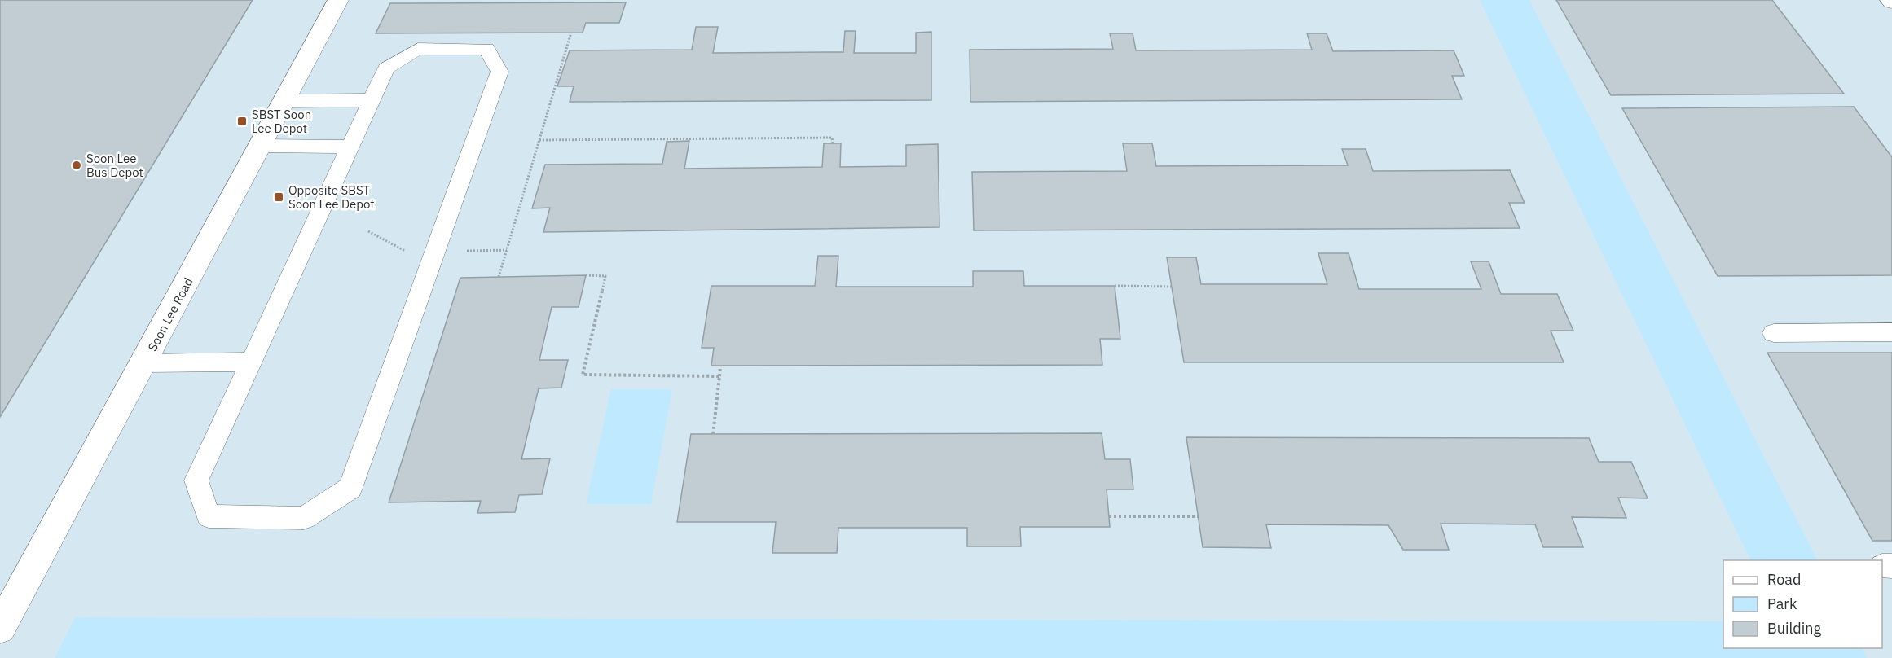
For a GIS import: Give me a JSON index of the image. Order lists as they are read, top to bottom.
{
  "streets": {
    "street": ["Soon Lee Road"]
  },
  "places": {
    "transit": ["SBST Soon Lee Depot", "Opposite SBST Soon Lee Depot"],
    "other": ["Soon Lee Bus Depot"]
  },
  "legend": ["Road", "Park", "Building"]
}
